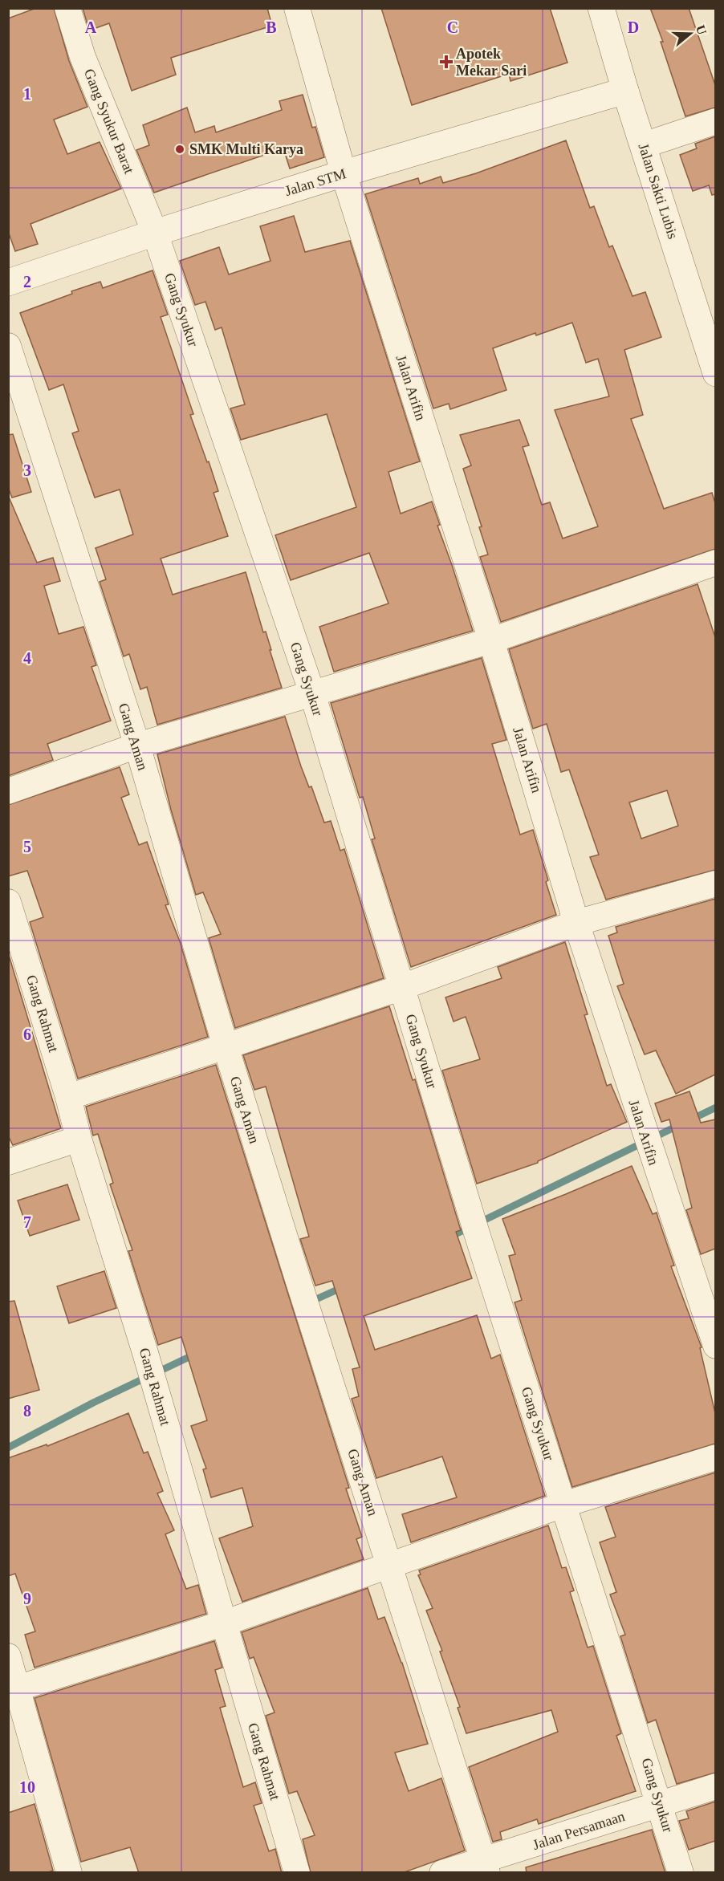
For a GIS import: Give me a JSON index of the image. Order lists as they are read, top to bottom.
{
  "streets": {
    "street": [
      "Gang Syukur Barat",
      "Jalan STM",
      "Jalan Sakti Lubis",
      "Gang Syukur",
      "Jalan Arifin",
      "Gang Aman",
      "Gang Rahmat",
      "Jalan Persamaan"
    ]
  },
  "crossings": [
    ["Gang Syukur Barat", "Jalan STM"],
    ["Gang Syukur Barat", "Gang Syukur"],
    ["Jalan STM", "Jalan Sakti Lubis"],
    ["Jalan STM", "Gang Syukur"],
    ["Jalan STM", "Jalan Arifin"],
    ["Gang Syukur", "Jalan Persamaan"],
    ["Gang Aman", "Jalan Persamaan"]
  ],
  "places": {
    "health": ["Apotek Mekar Sari"],
    "other": ["SMK Multi Karya"]
  },
  "north": "right",
  "grid": {
    "columns": [
      "A",
      "B",
      "C",
      "D"
    ],
    "rows": [
      "1",
      "2",
      "3",
      "4",
      "5",
      "6",
      "7",
      "8",
      "9",
      "10"
    ]
  }
}
